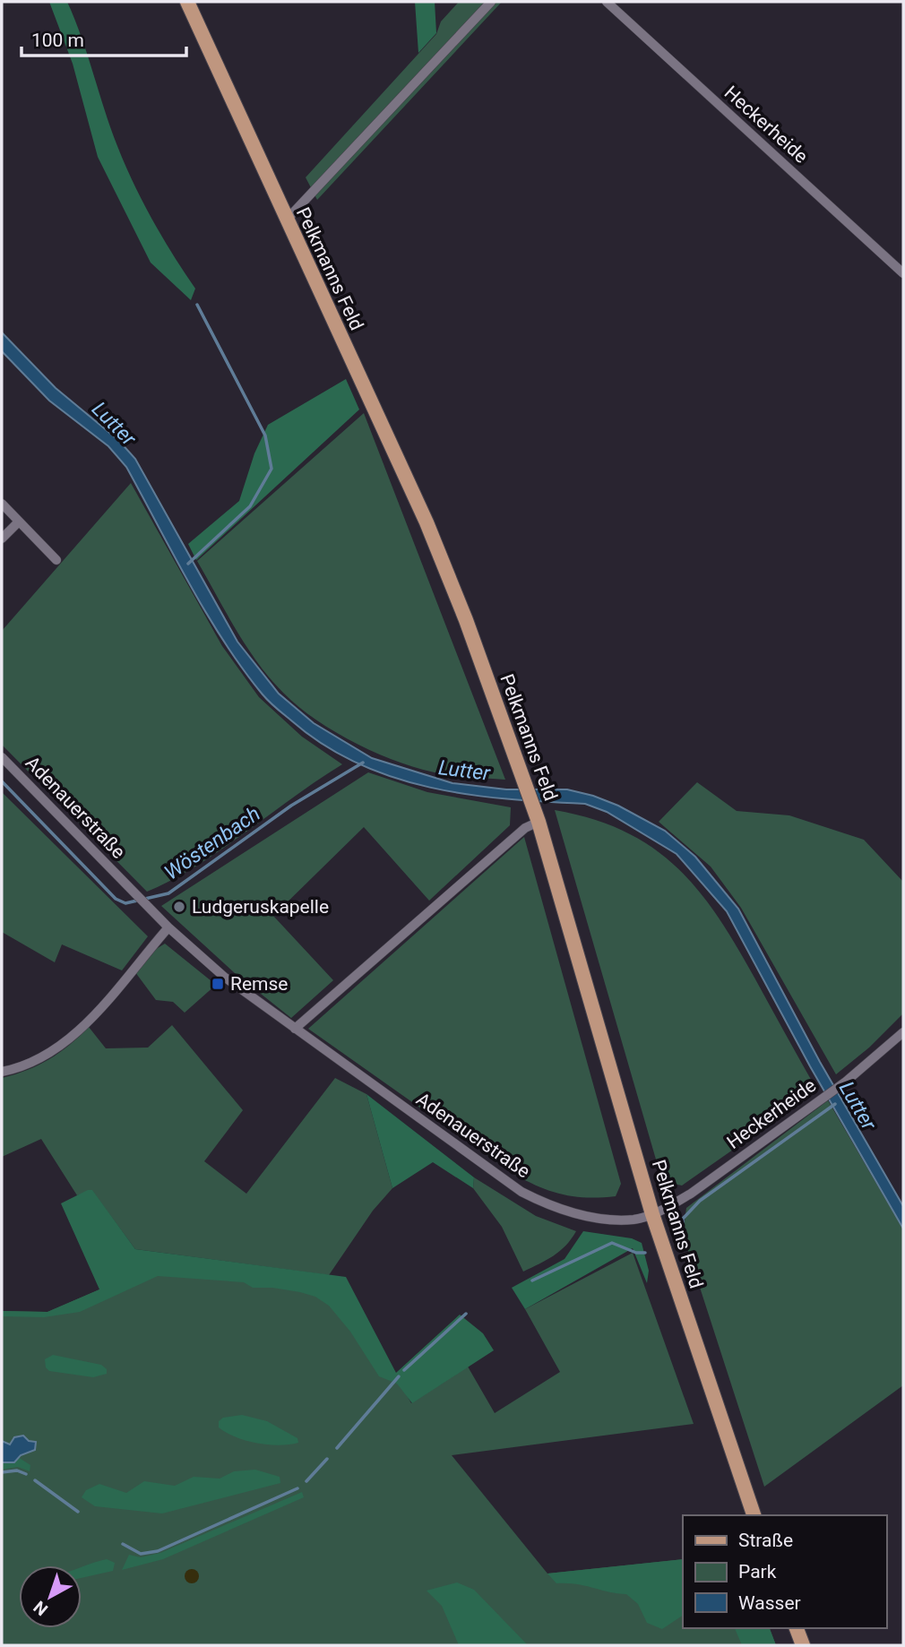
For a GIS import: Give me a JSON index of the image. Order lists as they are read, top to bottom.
{
  "streets": {
    "main road": ["Pelkmanns Feld"],
    "street": ["Heckerheide", "Adenauerstraße"]
  },
  "crossings": [
    ["Heckerheide", "Pelkmanns Feld"],
    ["Heckerheide", "Adenauerstraße"],
    ["Pelkmanns Feld", "Adenauerstraße"]
  ],
  "water": ["Lutter", "Wöstenbach"],
  "places": {
    "other": ["Ludgeruskapelle"],
    "transit": ["Remse"]
  },
  "legend": ["Straße", "Park", "Wasser"],
  "scale_bar": "100 m",
  "north": "bottom left"
}
